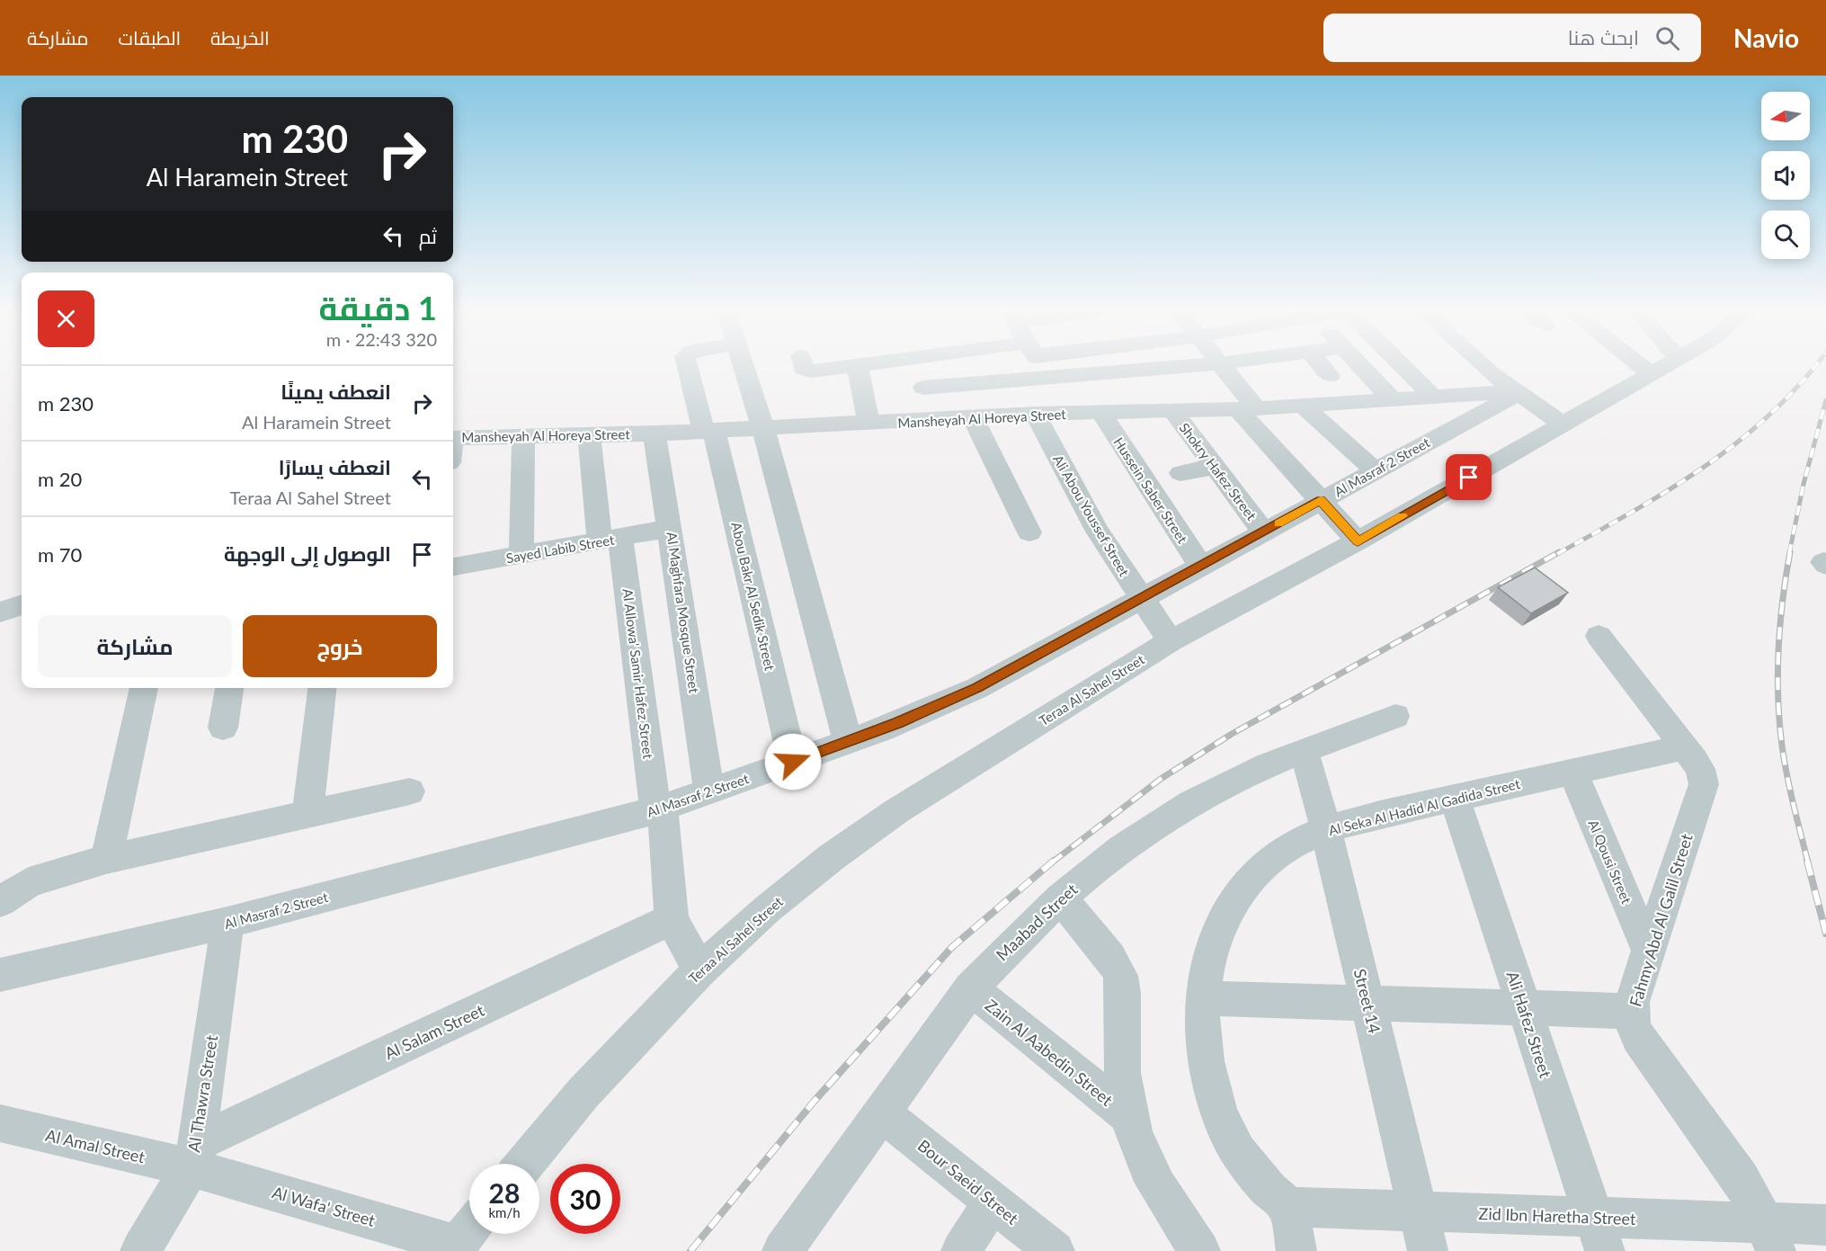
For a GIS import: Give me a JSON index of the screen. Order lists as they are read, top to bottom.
{
  "streets": {
    "street": [
      "Mansheyah Al Horeya Street",
      "Al Masraf 2 Street",
      "Shokry Hafez Street",
      "Hussein Saber Street",
      "Ali Abou Youssef Street",
      "Sayed Labib Street",
      "Abou Bakr Al Sedik Street",
      "Al Maghfara Mosque Street",
      "Al Allowa' Samir Hafez Street",
      "Teraa Al Sahel Street",
      "Al Seka Al Hadid Al Gadida Street",
      "Al Qousi Street",
      "Fahmy Abd Al Galil Street",
      "Maabad Street",
      "Street 14",
      "Ali Hafez Street",
      "Al Salam Street",
      "Zain Al Aabedin Street",
      "Al Thawra Street",
      "Al Amal Street",
      "Bour Saeid Street",
      "Al Wafa' Street",
      "Zid Ibn Haretha Street"
    ]
  },
  "crossings": [
    ["Mansheyah Al Horeya Street", "Al Masraf 2 Street"],
    ["Mansheyah Al Horeya Street", "Shokry Hafez Street"],
    ["Mansheyah Al Horeya Street", "Hussein Saber Street"],
    ["Mansheyah Al Horeya Street", "Ali Abou Youssef Street"],
    ["Mansheyah Al Horeya Street", "Abou Bakr Al Sedik Street"],
    ["Mansheyah Al Horeya Street", "Al Maghfara Mosque Street"],
    ["Mansheyah Al Horeya Street", "Al Allowa' Samir Hafez Street"],
    ["Al Masraf 2 Street", "Shokry Hafez Street"],
    ["Al Masraf 2 Street", "Hussein Saber Street"],
    ["Al Masraf 2 Street", "Ali Abou Youssef Street"],
    ["Al Masraf 2 Street", "Abou Bakr Al Sedik Street"],
    ["Al Masraf 2 Street", "Al Maghfara Mosque Street"],
    ["Al Masraf 2 Street", "Al Allowa' Samir Hafez Street"],
    ["Al Masraf 2 Street", "Al Thawra Street"],
    ["Ali Abou Youssef Street", "Teraa Al Sahel Street"],
    ["Sayed Labib Street", "Al Maghfara Mosque Street"],
    ["Sayed Labib Street", "Al Allowa' Samir Hafez Street"],
    ["Al Allowa' Samir Hafez Street", "Al Salam Street"],
    ["Al Seka Al Hadid Al Gadida Street", "Al Qousi Street"],
    ["Al Seka Al Hadid Al Gadida Street", "Fahmy Abd Al Galil Street"],
    ["Al Seka Al Hadid Al Gadida Street", "Street 14"],
    ["Al Seka Al Hadid Al Gadida Street", "Ali Hafez Street"],
    ["Al Seka Al Hadid Al Gadida Street", "Zid Ibn Haretha Street"],
    ["Al Qousi Street", "Fahmy Abd Al Galil Street"],
    ["Fahmy Abd Al Galil Street", "Zid Ibn Haretha Street"],
    ["Maabad Street", "Street 14"],
    ["Maabad Street", "Zain Al Aabedin Street"],
    ["Maabad Street", "Bour Saeid Street"],
    ["Street 14", "Zid Ibn Haretha Street"],
    ["Ali Hafez Street", "Zid Ibn Haretha Street"],
    ["Al Salam Street", "Al Thawra Street"],
    ["Al Salam Street", "Al Amal Street"],
    ["Al Salam Street", "Al Wafa' Street"],
    ["Al Thawra Street", "Al Amal Street"],
    ["Al Thawra Street", "Al Wafa' Street"],
    ["Al Amal Street", "Al Wafa' Street"]
  ],
  "north": "left",
  "page": {
    "header": "Navio",
    "search": "ابحث هنا",
    "nav": ["الخريطة", "الطبقات", "مشاركة"],
    "turn": ["230 m", "Al Haramein Street"],
    "then": "ثم",
    "heading": ["1 دقيقة", "320 m · 22:43"],
    "list": [
      {
        "name": "انعطف يمينًا",
        "note": "Al Haramein Street",
        "value": "230 m"
      },
      {
        "name": "انعطف يسارًا",
        "note": "Teraa Al Sahel Street",
        "value": "20 m"
      },
      {
        "name": "الوصول إلى الوجهة",
        "value": "70 m"
      }
    ],
    "buttons": ["خروج", "مشاركة"],
    "speed": "28 km/h",
    "limit": "30"
  }
}
